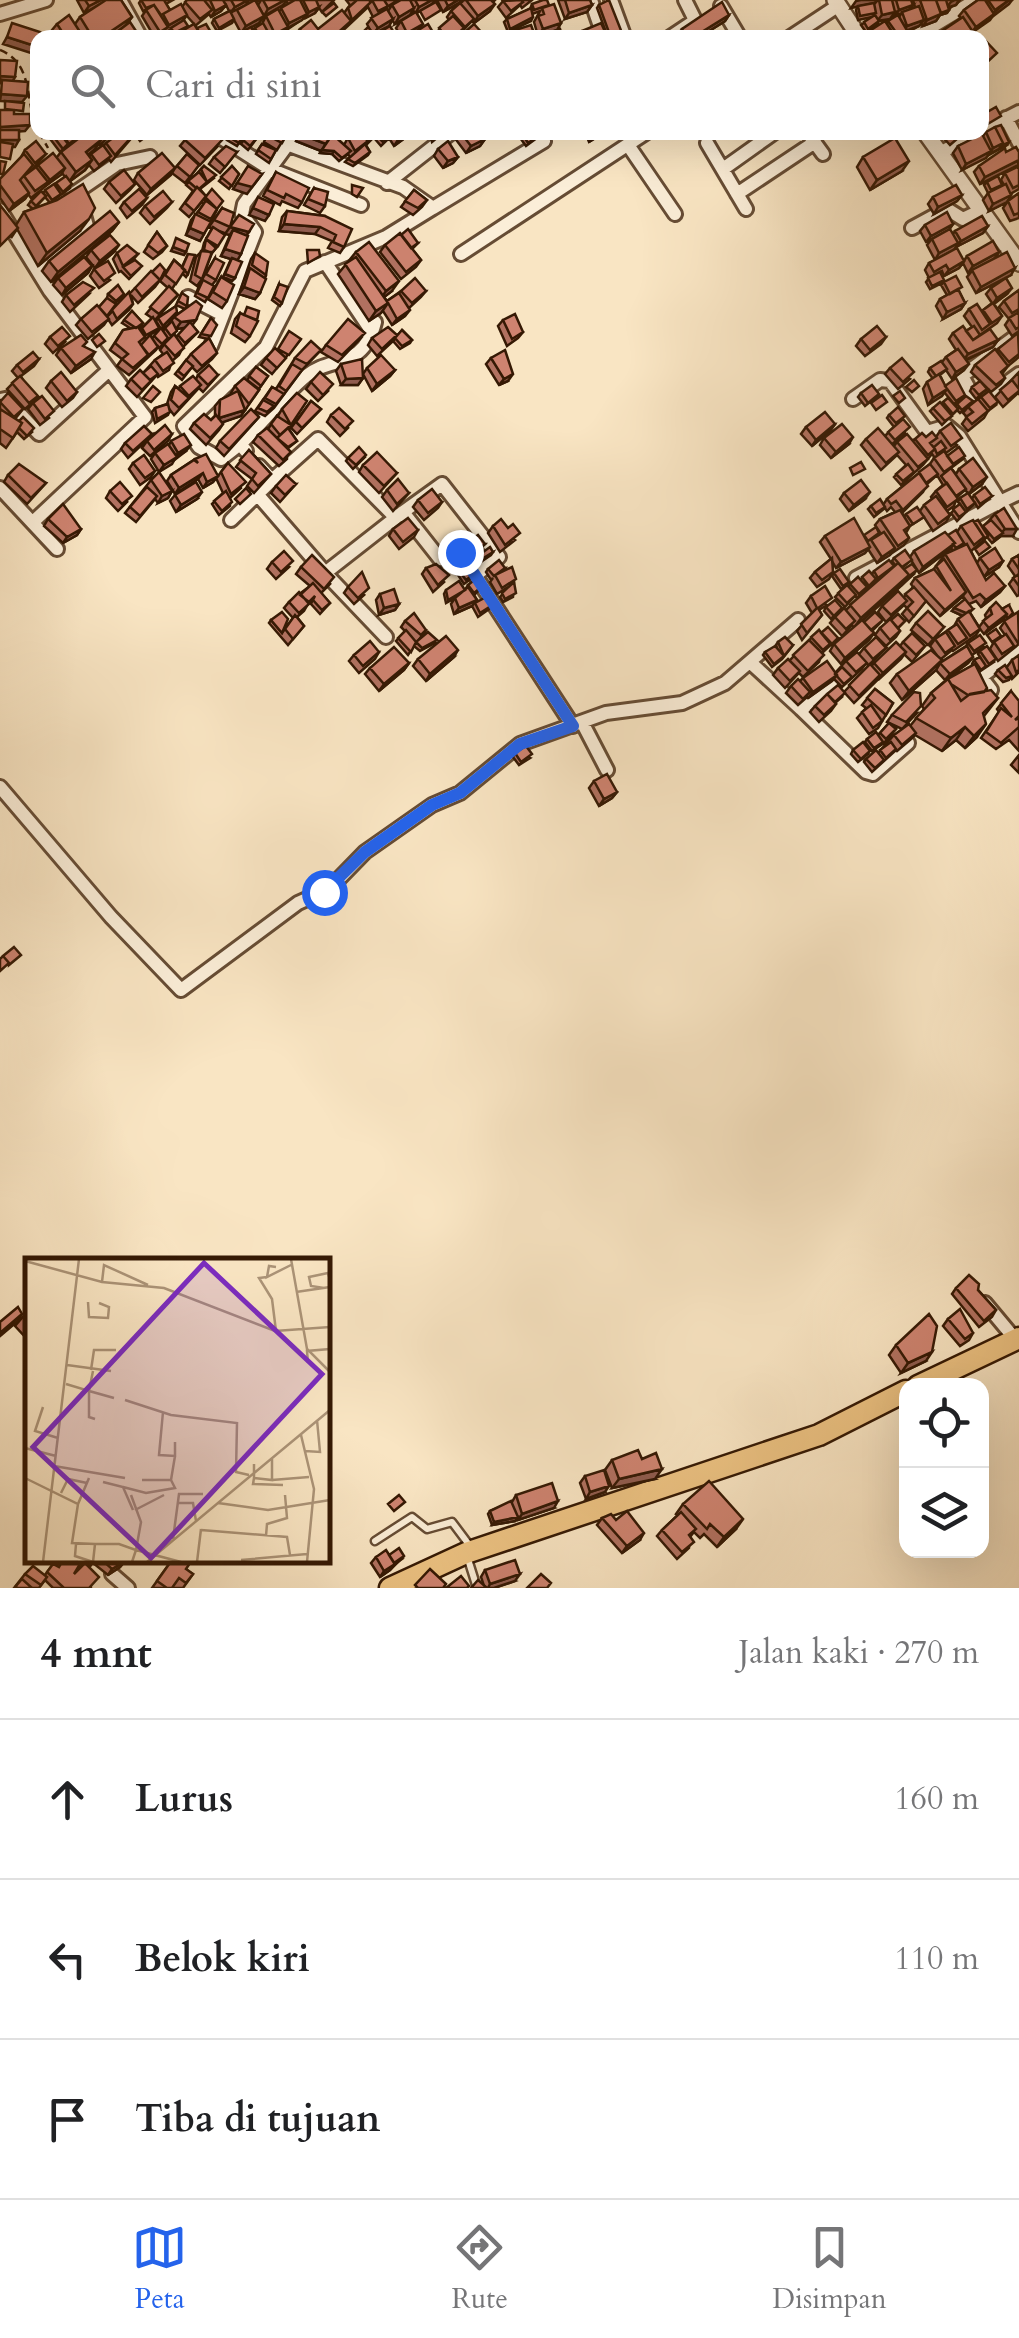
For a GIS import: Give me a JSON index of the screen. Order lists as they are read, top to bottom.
{
  "page": {
    "search": "Cari di sini",
    "heading": ["4 mnt", "Jalan kaki · 270 m"],
    "list": [
      ["Lurus", "160 m"],
      ["Belok kiri", "110 m"],
      "Tiba di tujuan"
    ],
    "nav": ["Peta", "Rute", "Disimpan"]
  }
}
